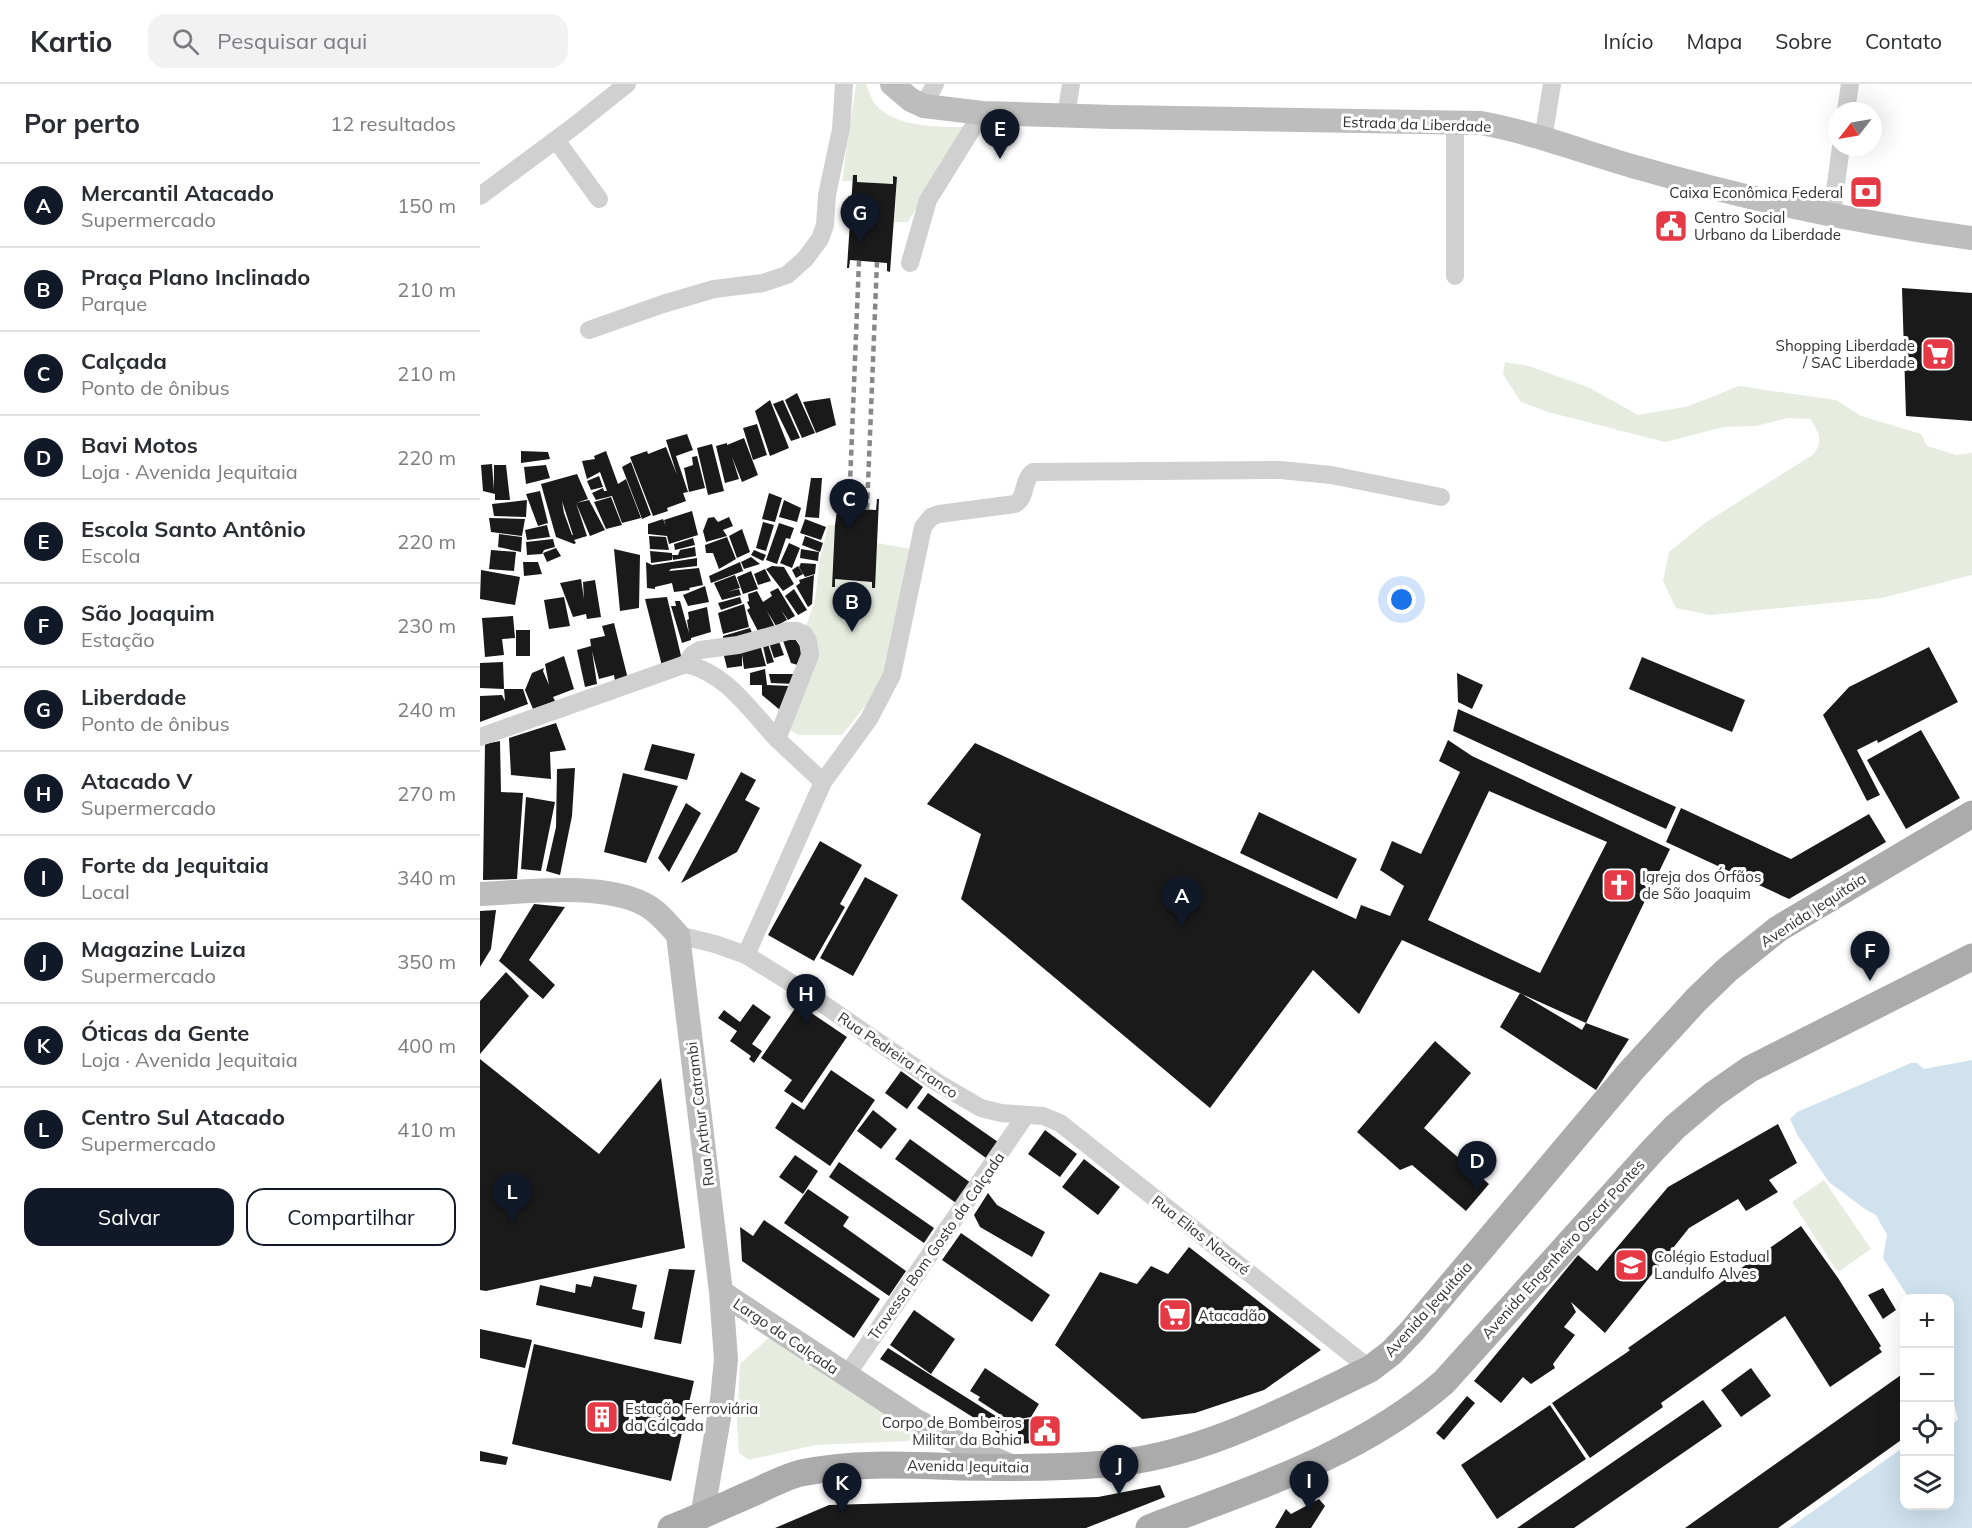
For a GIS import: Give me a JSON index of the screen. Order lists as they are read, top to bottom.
{
  "streets": {
    "main road": [
      "Estrada da Liberdade",
      "Avenida Jequitaia",
      "Rua Arthur Catrambi",
      "Avenida Engenheiro Oscar Pontes",
      "Largo da Calçada"
    ],
    "street": ["Rua Pedreira Franco", "Rua Elias Nazaré", "Travessa Bom Gosto da Calçada"]
  },
  "crossings": [
    ["Avenida Jequitaia", "Rua Elias Nazaré"],
    ["Avenida Jequitaia", "Largo da Calçada"],
    ["Rua Pedreira Franco", "Rua Arthur Catrambi"],
    ["Rua Pedreira Franco", "Rua Elias Nazaré"],
    ["Rua Pedreira Franco", "Travessa Bom Gosto da Calçada"],
    ["Rua Arthur Catrambi", "Largo da Calçada"],
    ["Rua Elias Nazaré", "Travessa Bom Gosto da Calçada"],
    ["Travessa Bom Gosto da Calçada", "Largo da Calçada"]
  ],
  "places": {
    "bank": ["Caixa Econômica Federal"],
    "public building": ["Centro Social Urbano da Liberdade", "Corpo de Bombeiros Militar da Bahia"],
    "supermarket": ["Shopping Liberdade / SAC Liberdade", "Atacadão"],
    "church": ["Igreja dos Órfãos de São Joaquim"],
    "school or university": ["Colégio Estadual Landulfo Alves"],
    "building": ["Estação Ferroviária da Calçada"]
  },
  "north": "bottom left",
  "page": {
    "header": "Kartio",
    "search": "Pesquisar aqui",
    "nav": [
      "Início",
      "Mapa",
      "Sobre",
      "Contato"
    ],
    "heading": ["Por perto", "12 resultados"],
    "pins": [
      "E",
      "G",
      "C",
      "B",
      "A",
      "F",
      "H",
      "D",
      "L",
      "J",
      "I",
      "K"
    ],
    "list": [
      {
        "mark": "A",
        "name": "Mercantil Atacado",
        "note": "Supermercado",
        "value": "150 m"
      },
      {
        "mark": "B",
        "name": "Praça Plano Inclinado",
        "note": "Parque",
        "value": "210 m"
      },
      {
        "mark": "C",
        "name": "Calçada",
        "note": "Ponto de ônibus",
        "value": "210 m"
      },
      {
        "mark": "D",
        "name": "Bavi Motos",
        "note": "Loja · Avenida Jequitaia",
        "value": "220 m"
      },
      {
        "mark": "E",
        "name": "Escola Santo Antônio",
        "note": "Escola",
        "value": "220 m"
      },
      {
        "mark": "F",
        "name": "São Joaquim",
        "note": "Estação",
        "value": "230 m"
      },
      {
        "mark": "G",
        "name": "Liberdade",
        "note": "Ponto de ônibus",
        "value": "240 m"
      },
      {
        "mark": "H",
        "name": "Atacado V",
        "note": "Supermercado",
        "value": "270 m"
      },
      {
        "mark": "I",
        "name": "Forte da Jequitaia",
        "note": "Local",
        "value": "340 m"
      },
      {
        "mark": "J",
        "name": "Magazine Luiza",
        "note": "Supermercado",
        "value": "350 m"
      },
      {
        "mark": "K",
        "name": "Óticas da Gente",
        "note": "Loja · Avenida Jequitaia",
        "value": "400 m"
      },
      {
        "mark": "L",
        "name": "Centro Sul Atacado",
        "note": "Supermercado",
        "value": "410 m"
      }
    ],
    "buttons": ["Salvar", "Compartilhar"],
    "map_buttons": ["+", "−"]
  }
}
